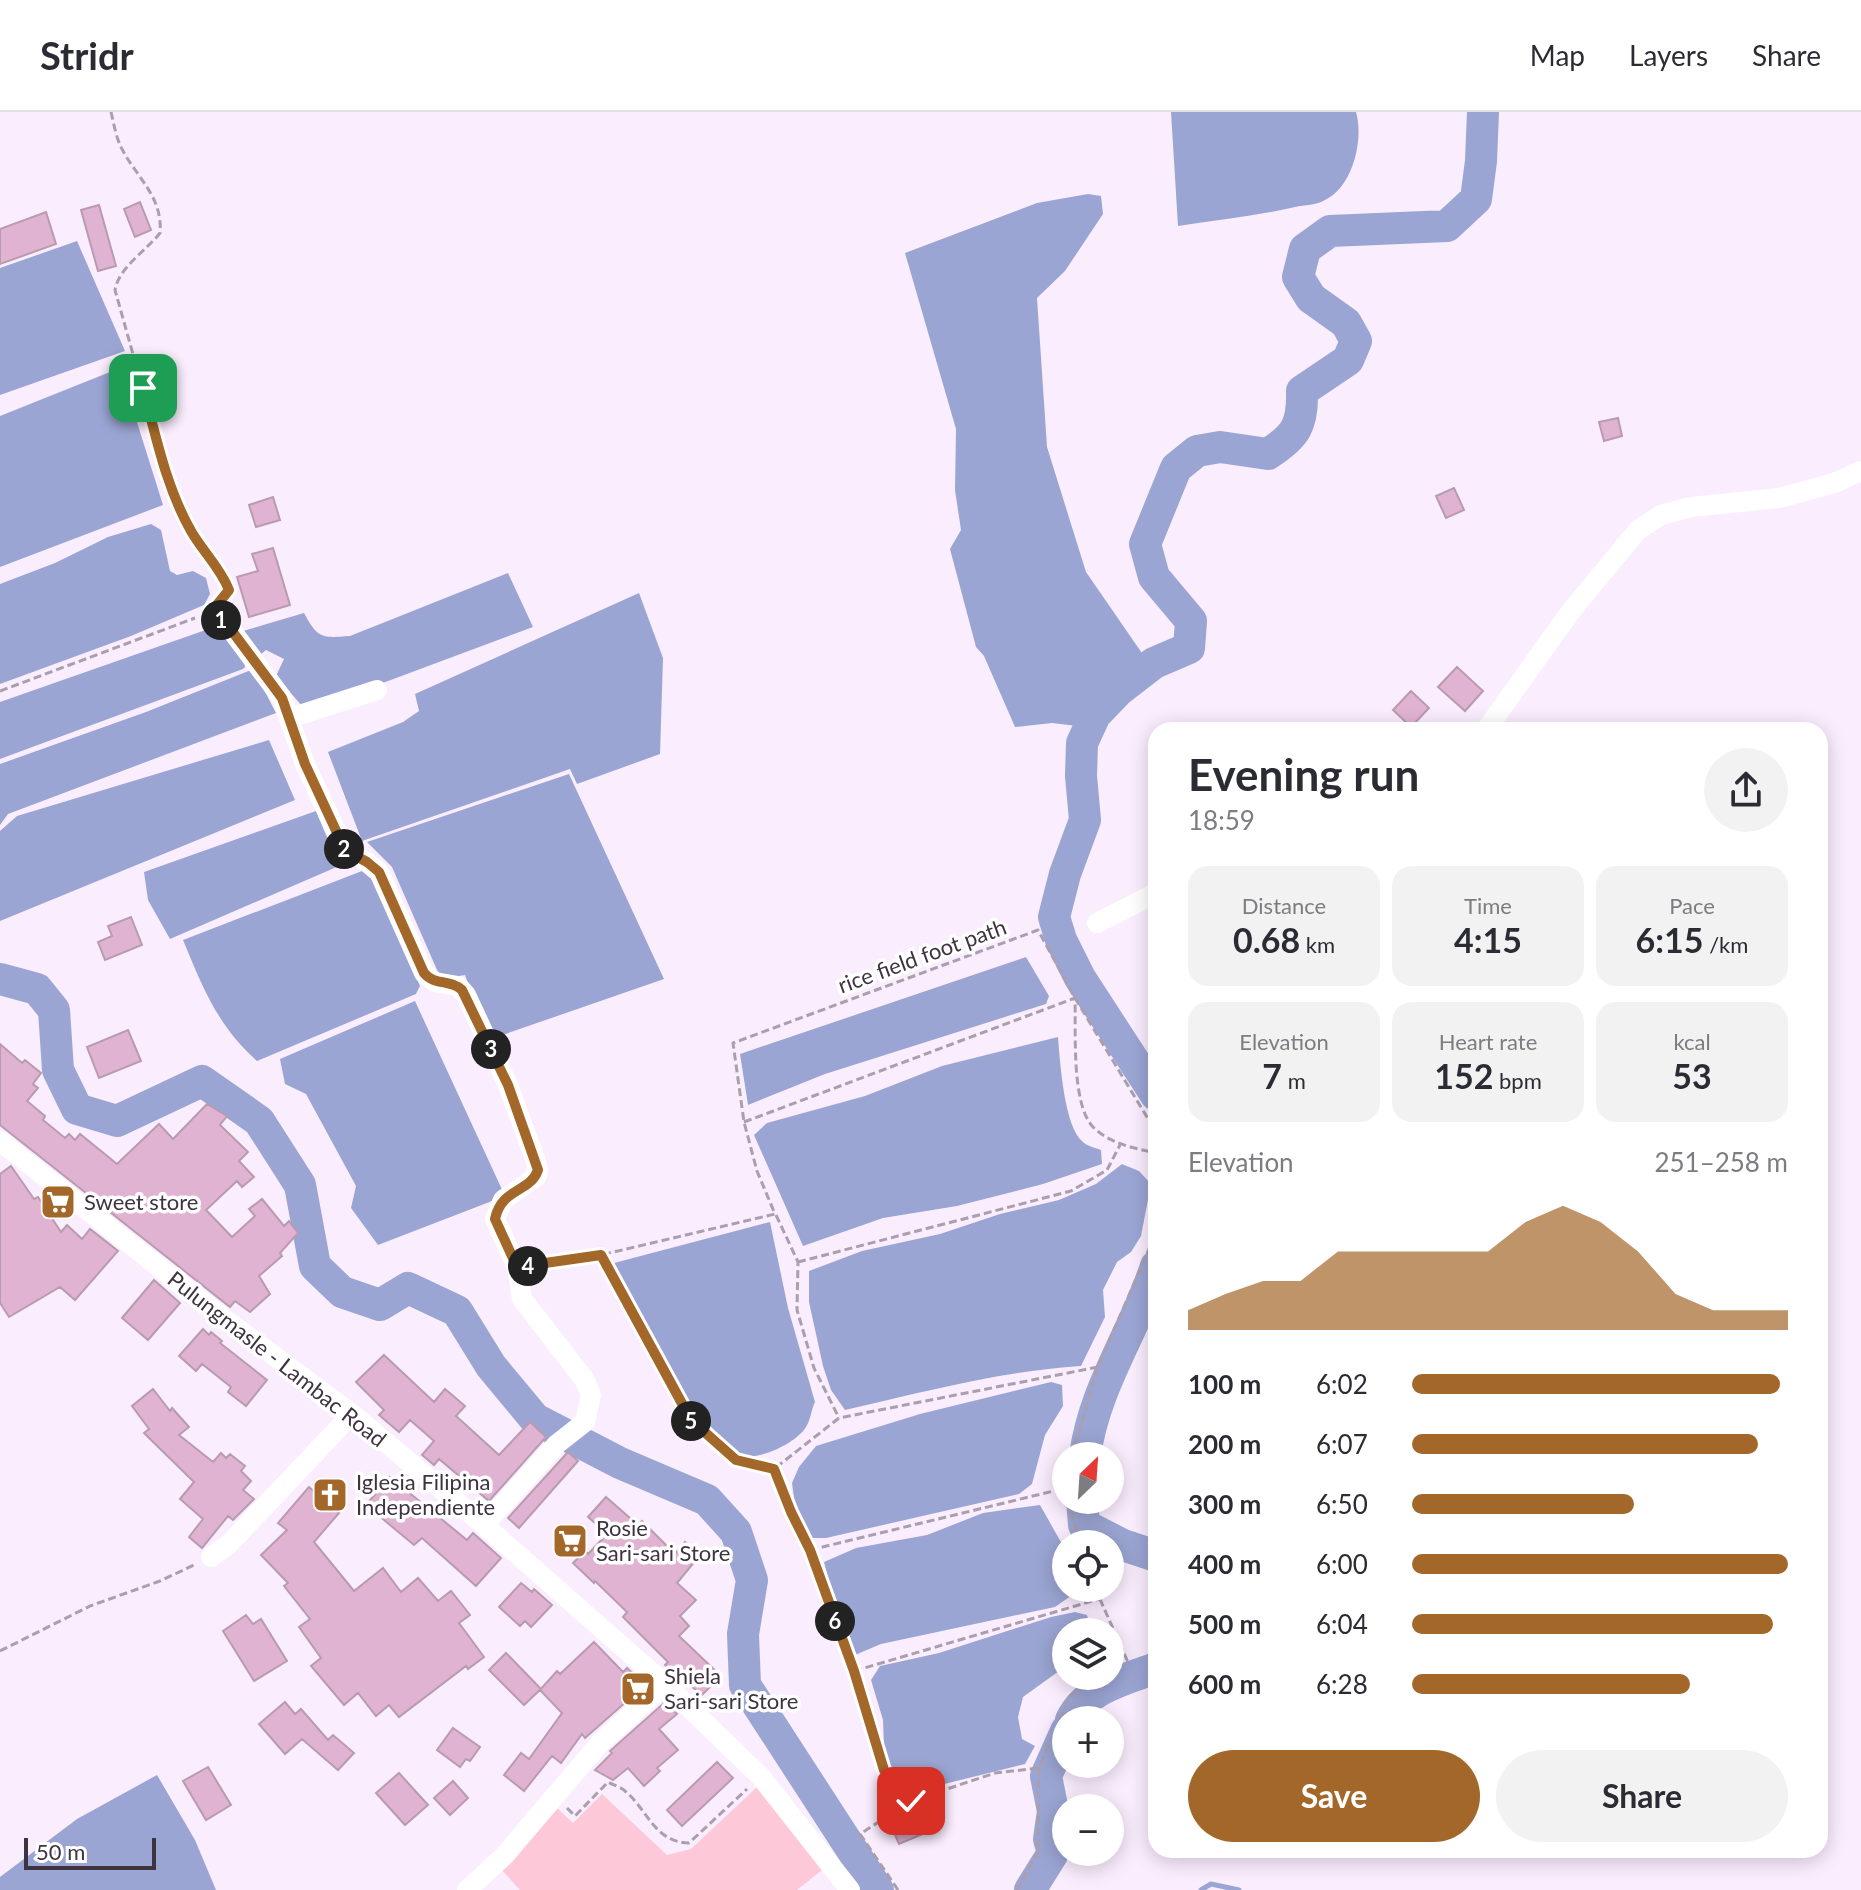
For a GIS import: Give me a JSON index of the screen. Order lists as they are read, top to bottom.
{
  "streets": {
    "street": ["Pulungmasle - Lambac Road"],
    "path": ["rice field foot path"]
  },
  "places": {
    "supermarket": ["Sweet store", "Rosie Sari-sari Store", "Shiela Sari-sari Store"],
    "church": ["Iglesia Filipina Independiente"]
  },
  "scale_bar": "50 m",
  "north": "top right",
  "page": {
    "header": "Stridr",
    "nav": ["Map", "Layers", "Share"],
    "pins": [
      "1",
      "2",
      "3",
      "4",
      "5",
      "6"
    ],
    "heading": ["Evening run", "18:59"],
    "stats": [
      ["Distance", "0.68 km"],
      ["Time", "4:15"],
      ["Pace", "6:15 /km"],
      ["Elevation", "7 m"],
      ["Heart rate", "152 bpm"],
      ["kcal", "53"]
    ],
    "chart": ["Elevation", "251–258 m"],
    "list": [
      {
        "name": "100 m",
        "note": "6:02"
      },
      {
        "name": "200 m",
        "note": "6:07"
      },
      {
        "name": "300 m",
        "note": "6:50"
      },
      {
        "name": "400 m",
        "note": "6:00"
      },
      {
        "name": "500 m",
        "note": "6:04"
      },
      {
        "name": "600 m",
        "note": "6:28"
      }
    ],
    "map_buttons": ["+", "−"],
    "buttons": ["Save", "Share"],
    "scale": "50 m"
  }
}
